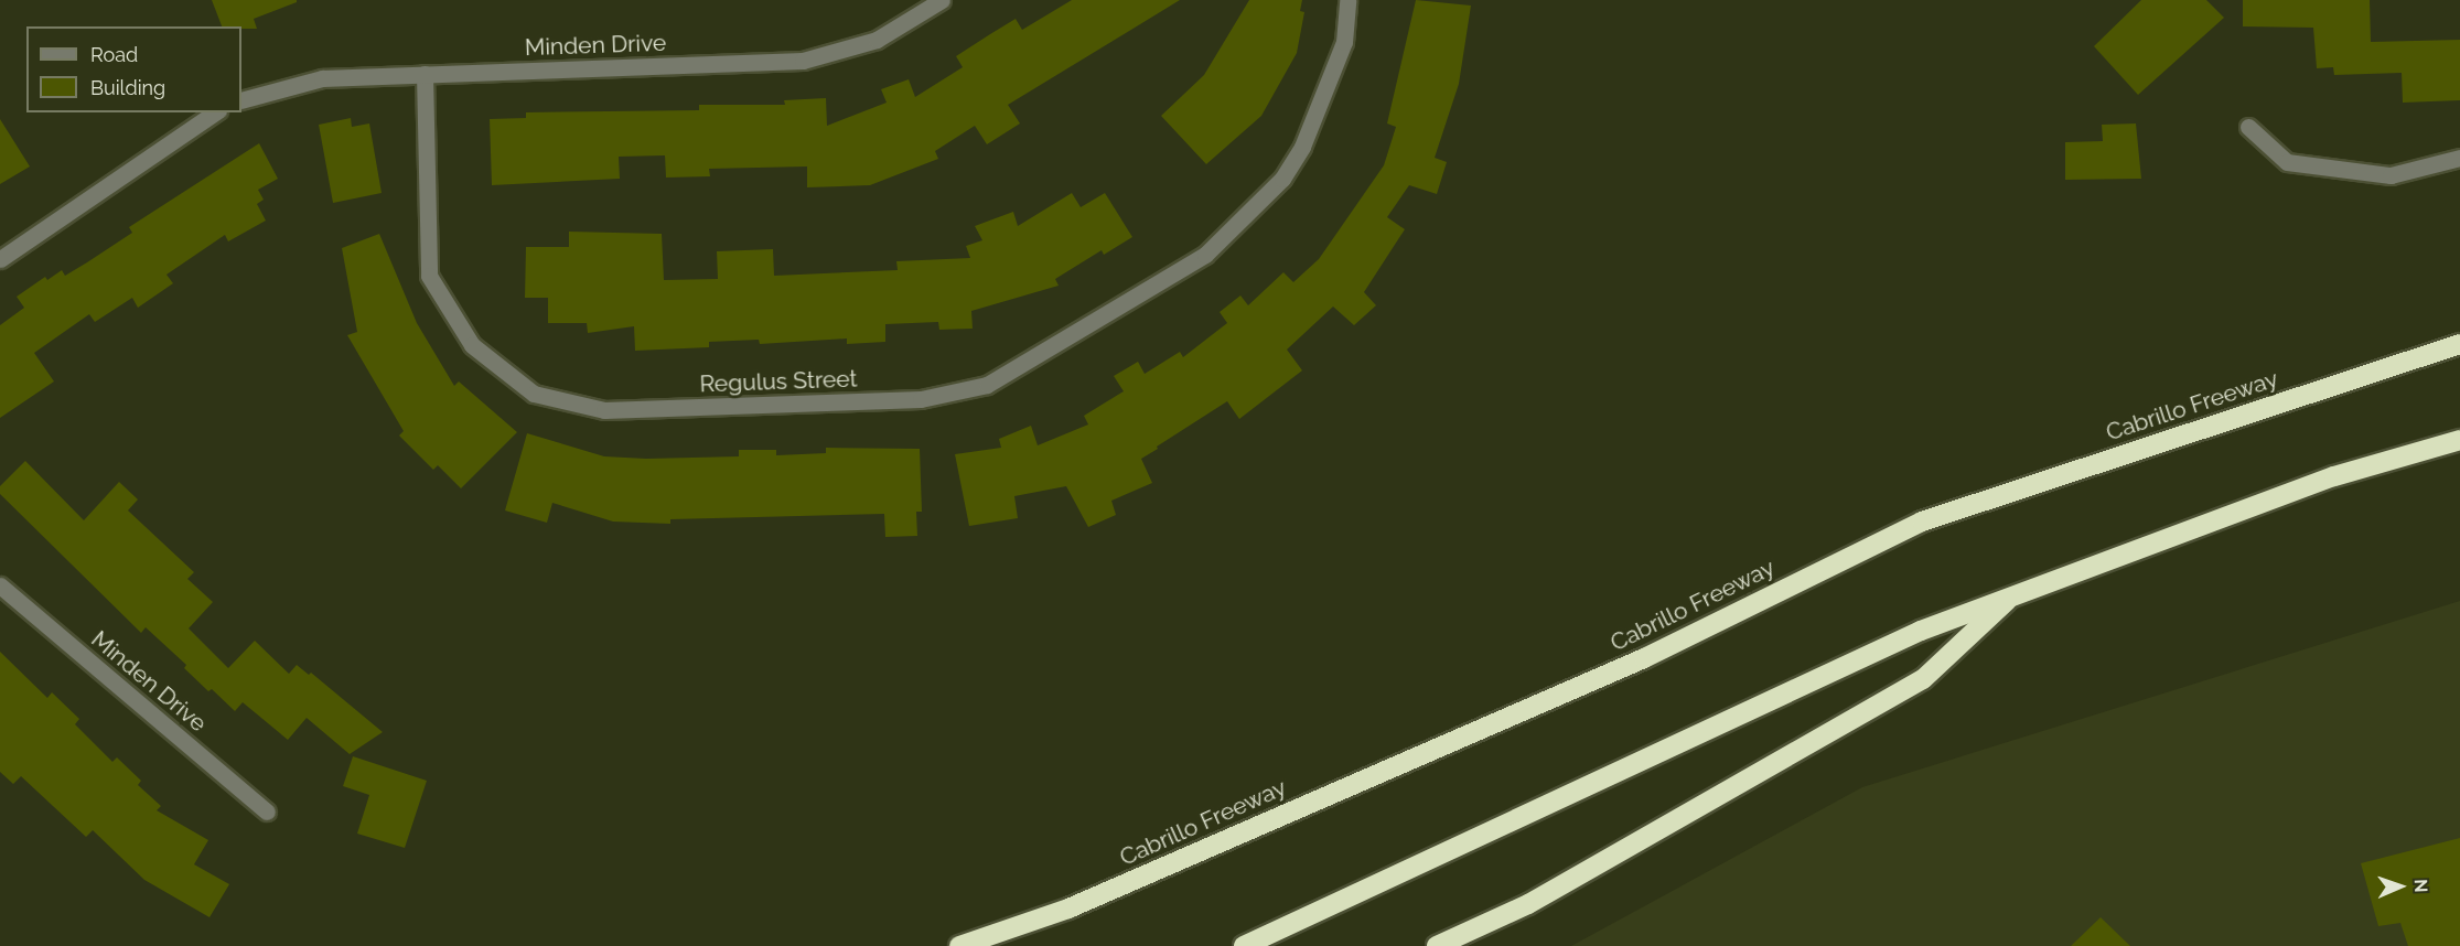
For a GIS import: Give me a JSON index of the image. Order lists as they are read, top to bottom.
{
  "streets": {
    "highway": ["Cabrillo Freeway"],
    "street": ["Minden Drive", "Regulus Street"]
  },
  "crossings": [
    ["Minden Drive", "Regulus Street"]
  ],
  "legend": ["Road", "Building"],
  "north": "right"
}
